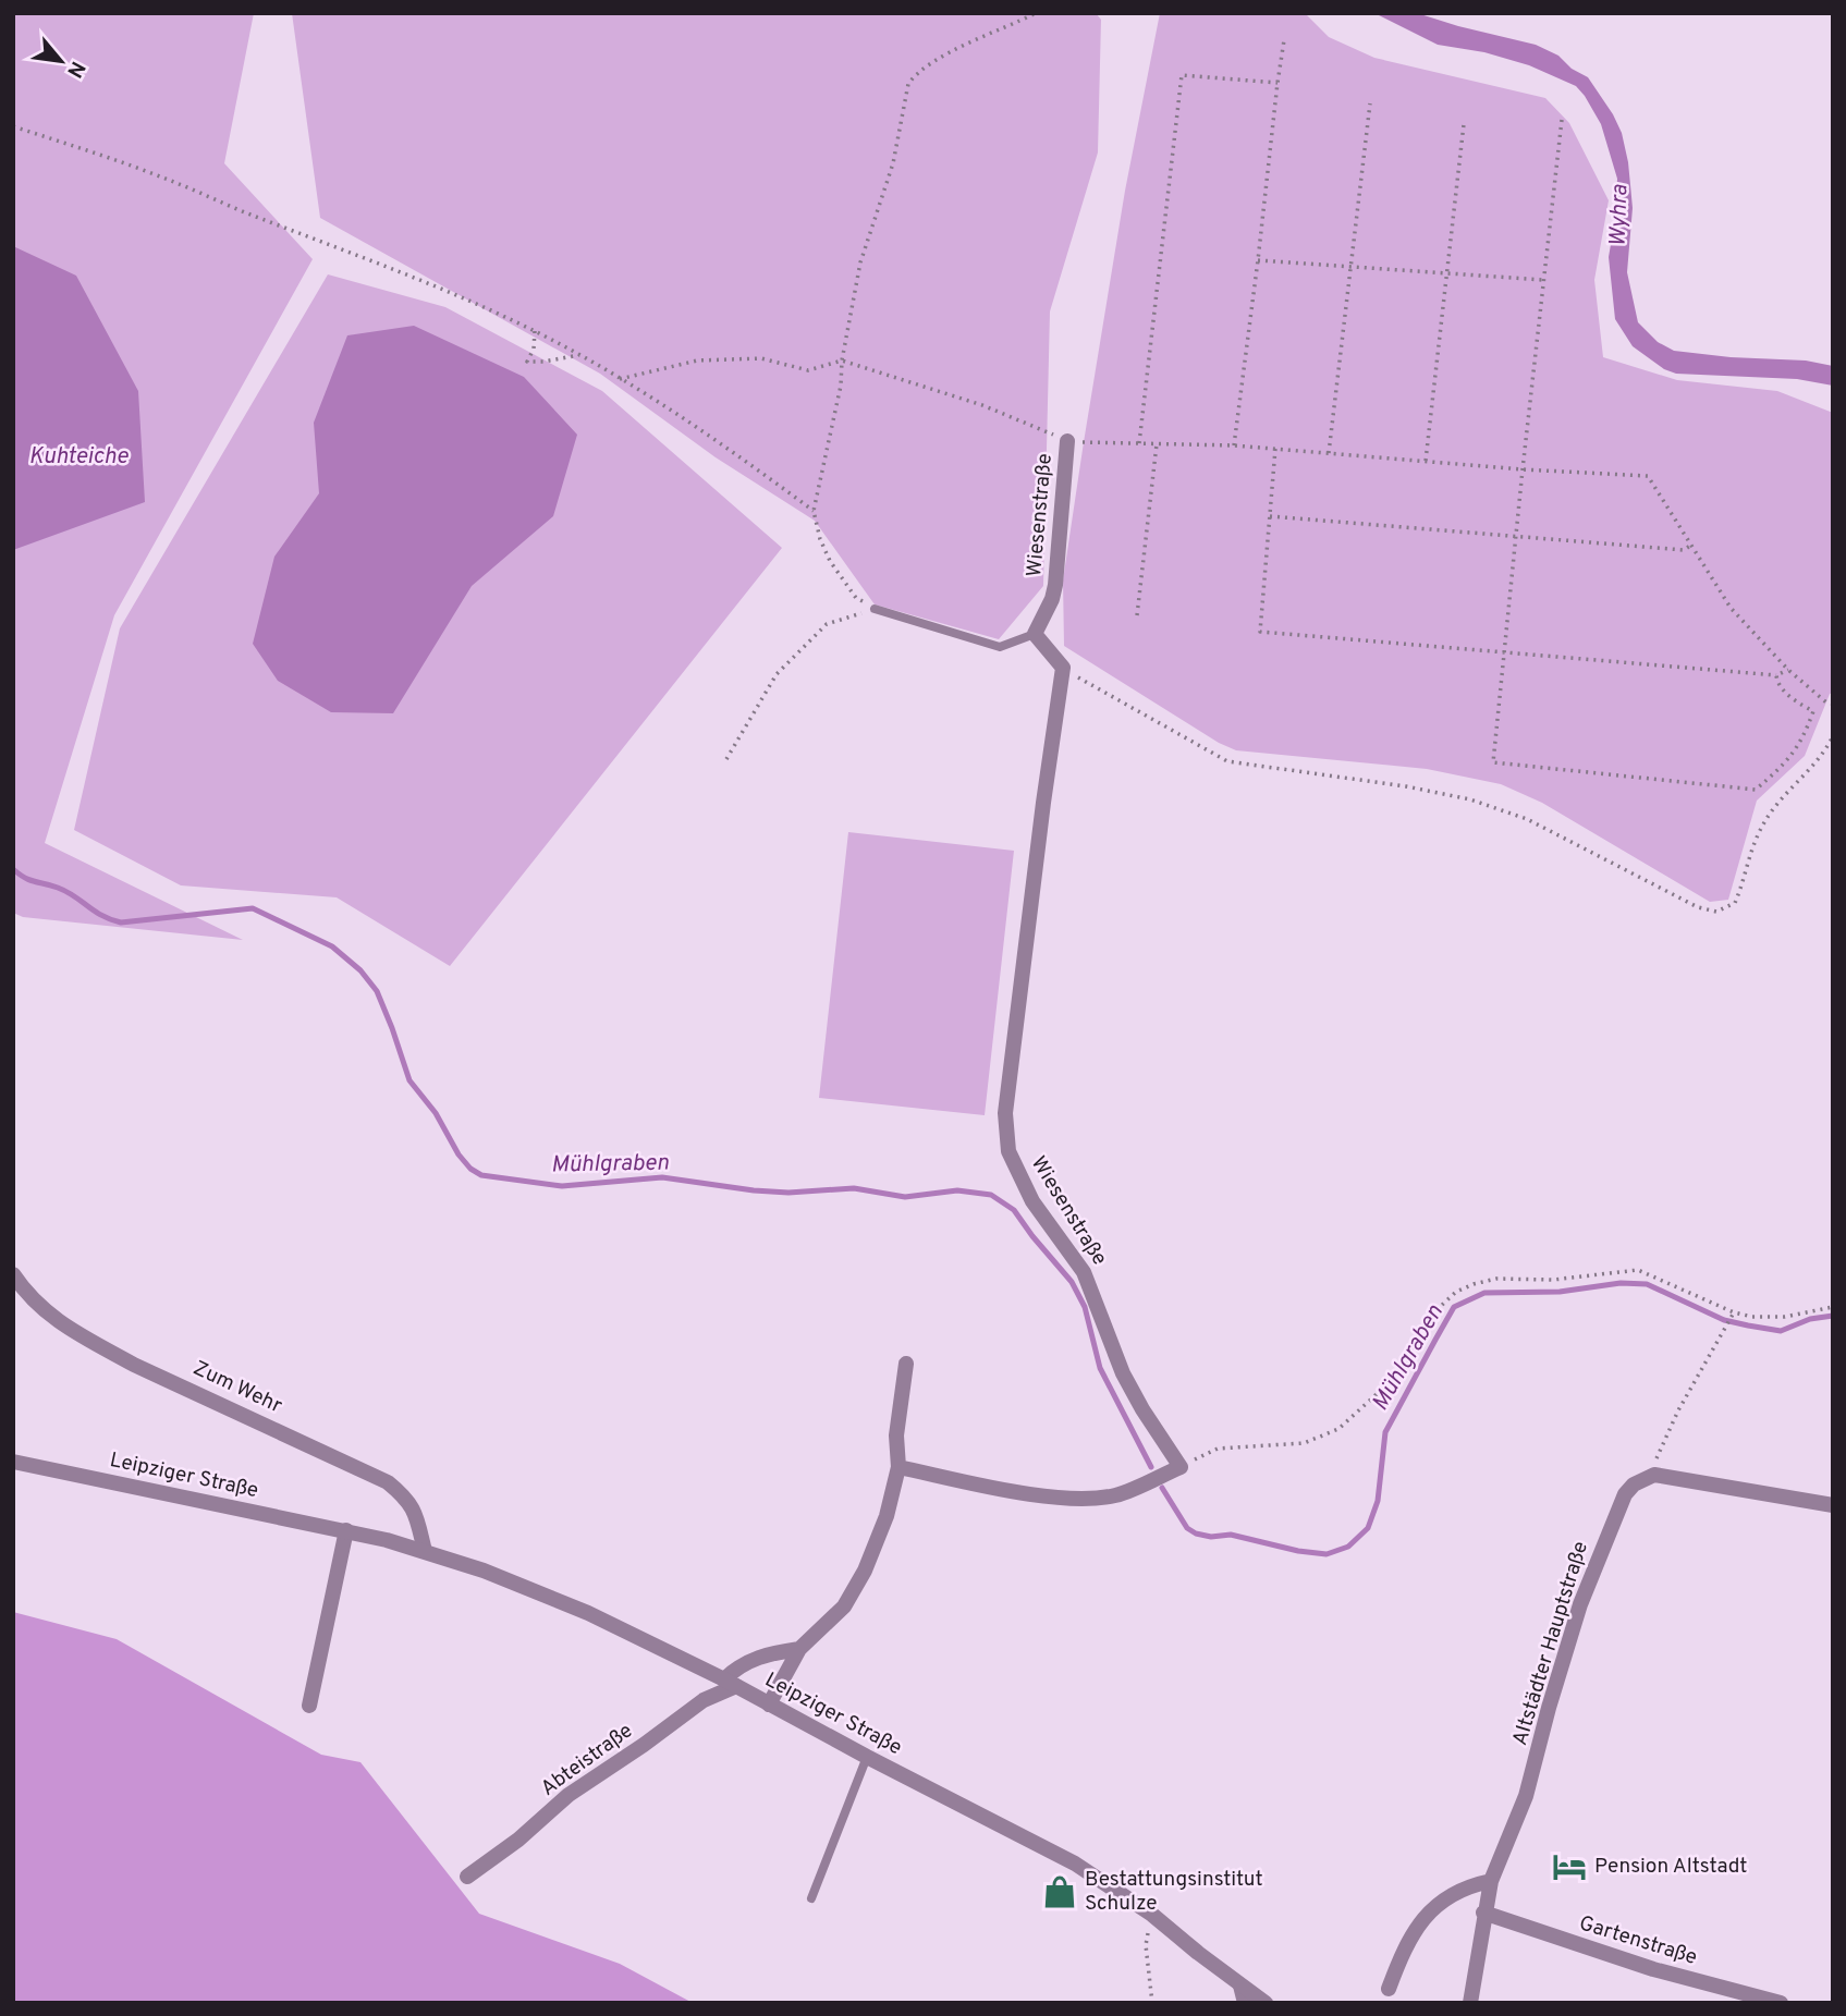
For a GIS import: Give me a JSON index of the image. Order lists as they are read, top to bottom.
{
  "streets": {
    "street": [
      "Wiesenstraße",
      "Zum Wehr",
      "Leipziger Straße",
      "Altstädter Hauptstraße",
      "Abteistraße",
      "Gartenstraße"
    ]
  },
  "crossings": [
    ["Zum Wehr", "Leipziger Straße"],
    ["Leipziger Straße", "Abteistraße"],
    ["Altstädter Hauptstraße", "Gartenstraße"]
  ],
  "water": ["Wyhra", "Kuhteiche", "Mühlgraben"],
  "places": {
    "hotel": ["Pension Altstadt"],
    "shop": ["Bestattungsinstitut Schulze"]
  },
  "north": "bottom right"
}
